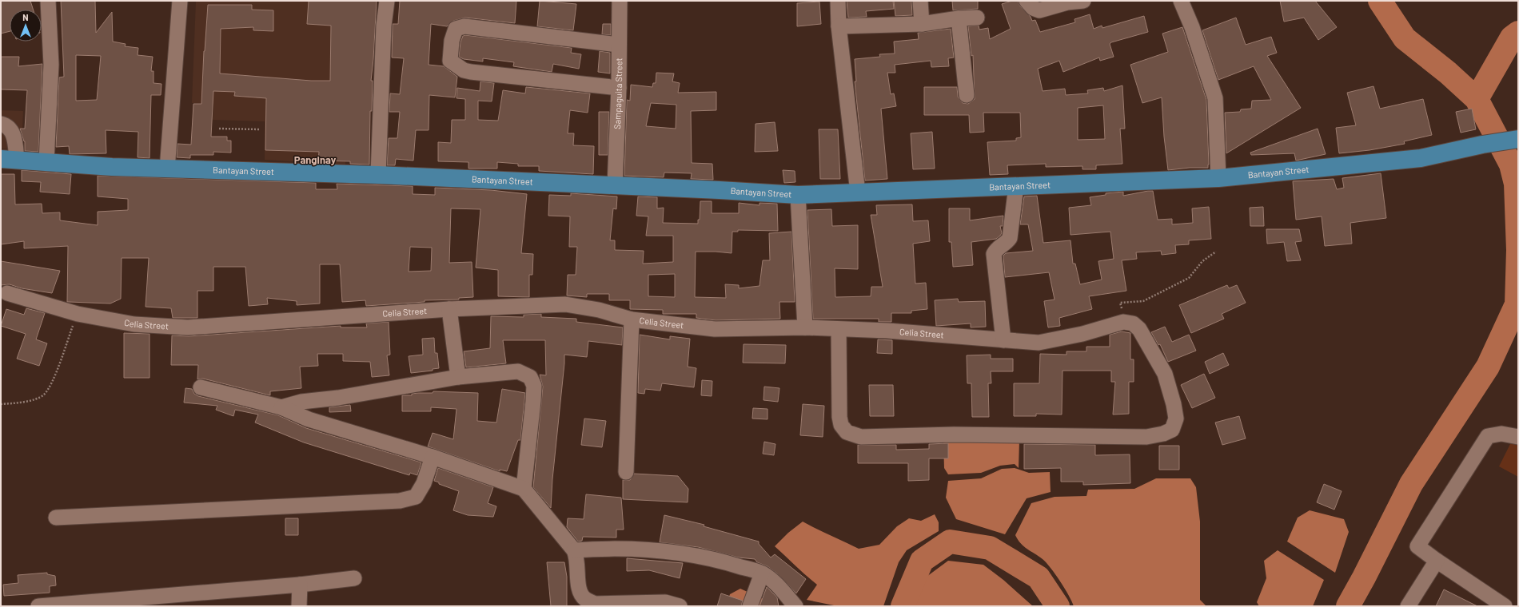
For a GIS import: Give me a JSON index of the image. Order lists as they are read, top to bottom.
{
  "streets": {
    "main road": ["Bantayan Street"],
    "street": ["Sampaguita Street", "Celia Street"]
  },
  "crossings": [
    ["Sampaguita Street", "Bantayan Street"]
  ],
  "districts": ["Panginay"],
  "north": "top"
}
